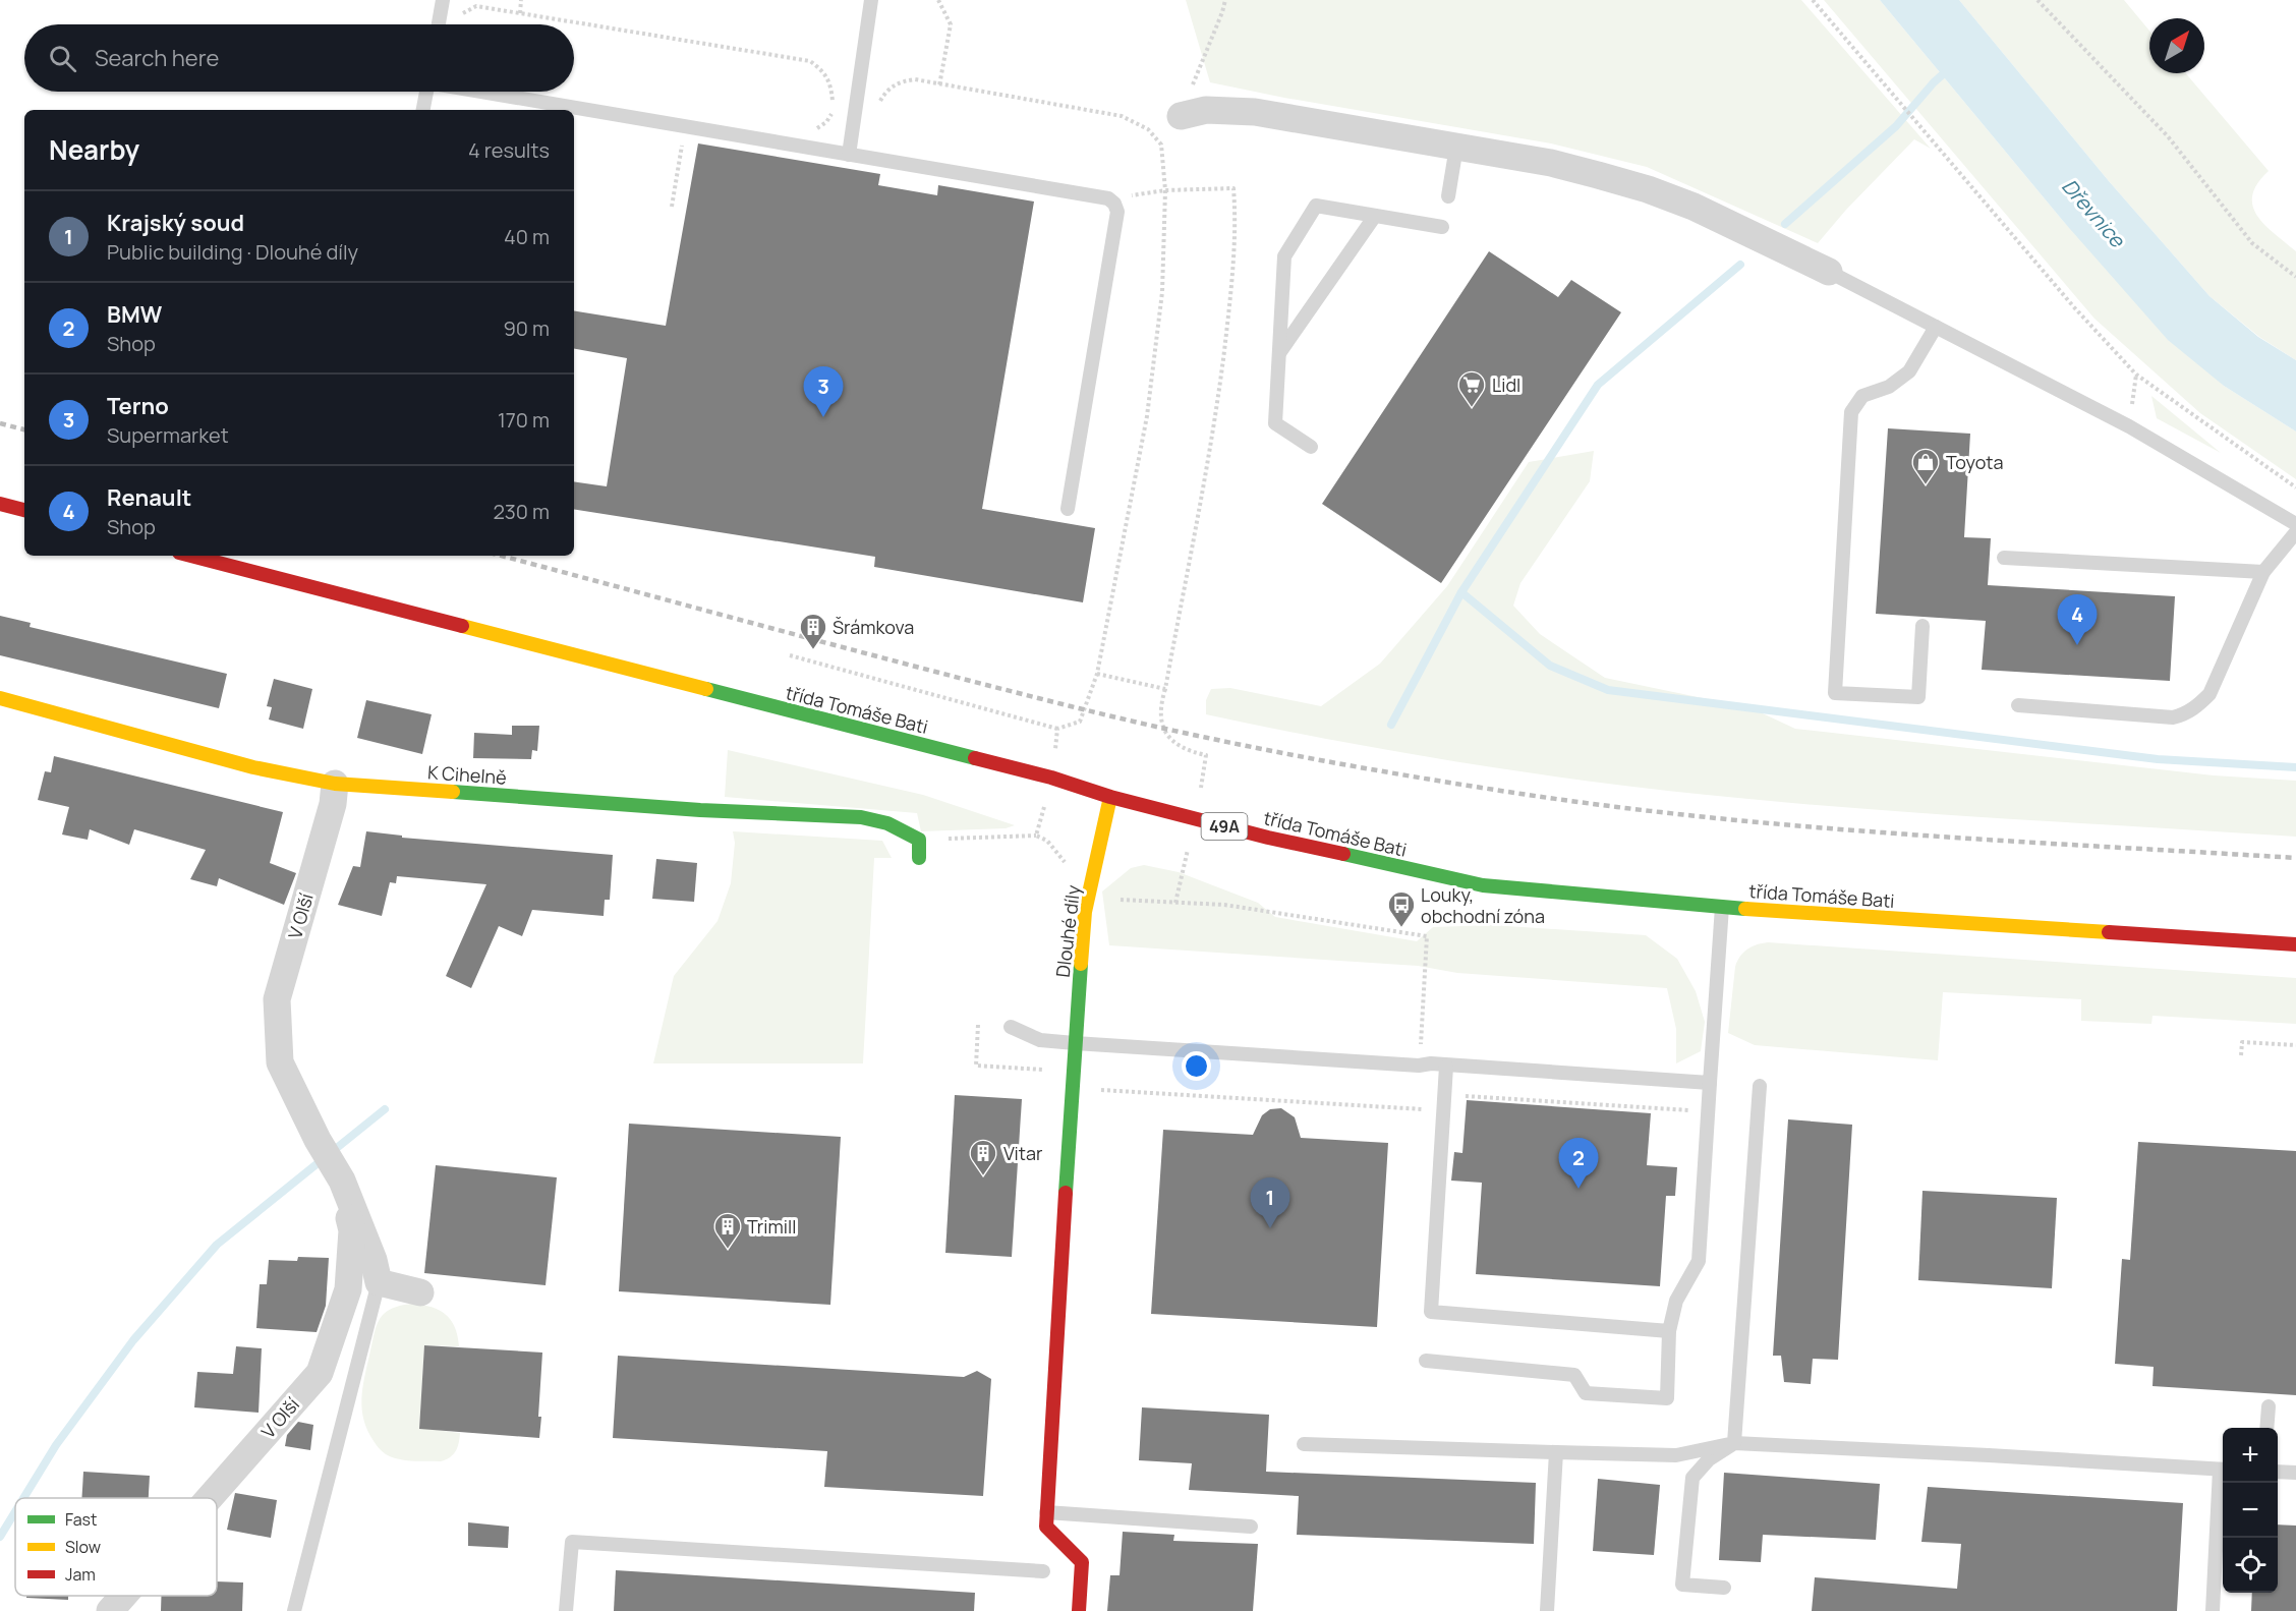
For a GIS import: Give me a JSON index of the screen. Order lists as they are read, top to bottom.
{
  "streets": {
    "main road": [
      "třída Tomáše Bati",
      "K Cihelně",
      "49A",
      "Dlouhé díly"
    ],
    "street": ["V Olší"]
  },
  "crossings": [
    ["třída Tomáše Bati", "Dlouhé díly"],
    ["K Cihelně", "V Olší"]
  ],
  "water": ["Dřevnice"],
  "places": {
    "supermarket": ["Lidl"],
    "shop": ["Toyota"],
    "building": ["Šrámkova", "Vitar", "Trimill"],
    "bus stop": ["Louky, obchodní zóna"]
  },
  "legend": ["Fast", "Slow", "Jam"],
  "north": "top right",
  "page": {
    "search": "Search here",
    "heading": ["Nearby", "4 results"],
    "list": [
      {
        "mark": "1",
        "name": "Krajský soud",
        "note": "Public building · Dlouhé díly",
        "value": "40 m"
      },
      {
        "mark": "2",
        "name": "BMW",
        "note": "Shop",
        "value": "90 m"
      },
      {
        "mark": "3",
        "name": "Terno",
        "note": "Supermarket",
        "value": "170 m"
      },
      {
        "mark": "4",
        "name": "Renault",
        "note": "Shop",
        "value": "230 m"
      }
    ],
    "pins": [
      "3",
      "4",
      "2",
      "1"
    ],
    "map_buttons": ["+", "−"]
  }
}
